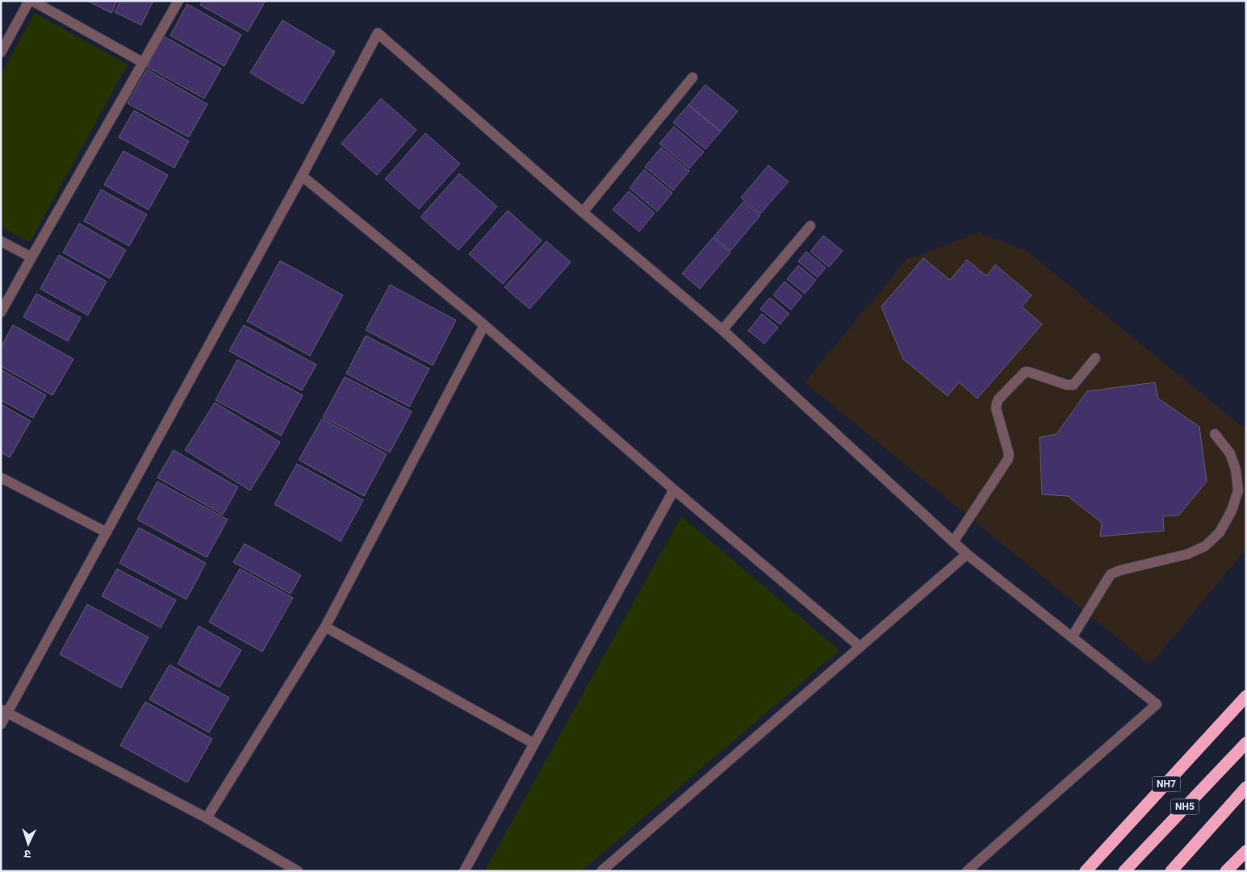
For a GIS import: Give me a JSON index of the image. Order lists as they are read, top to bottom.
{
  "streets": {
    "highway": ["NH7", "NH5"]
  },
  "north": "bottom"
}
